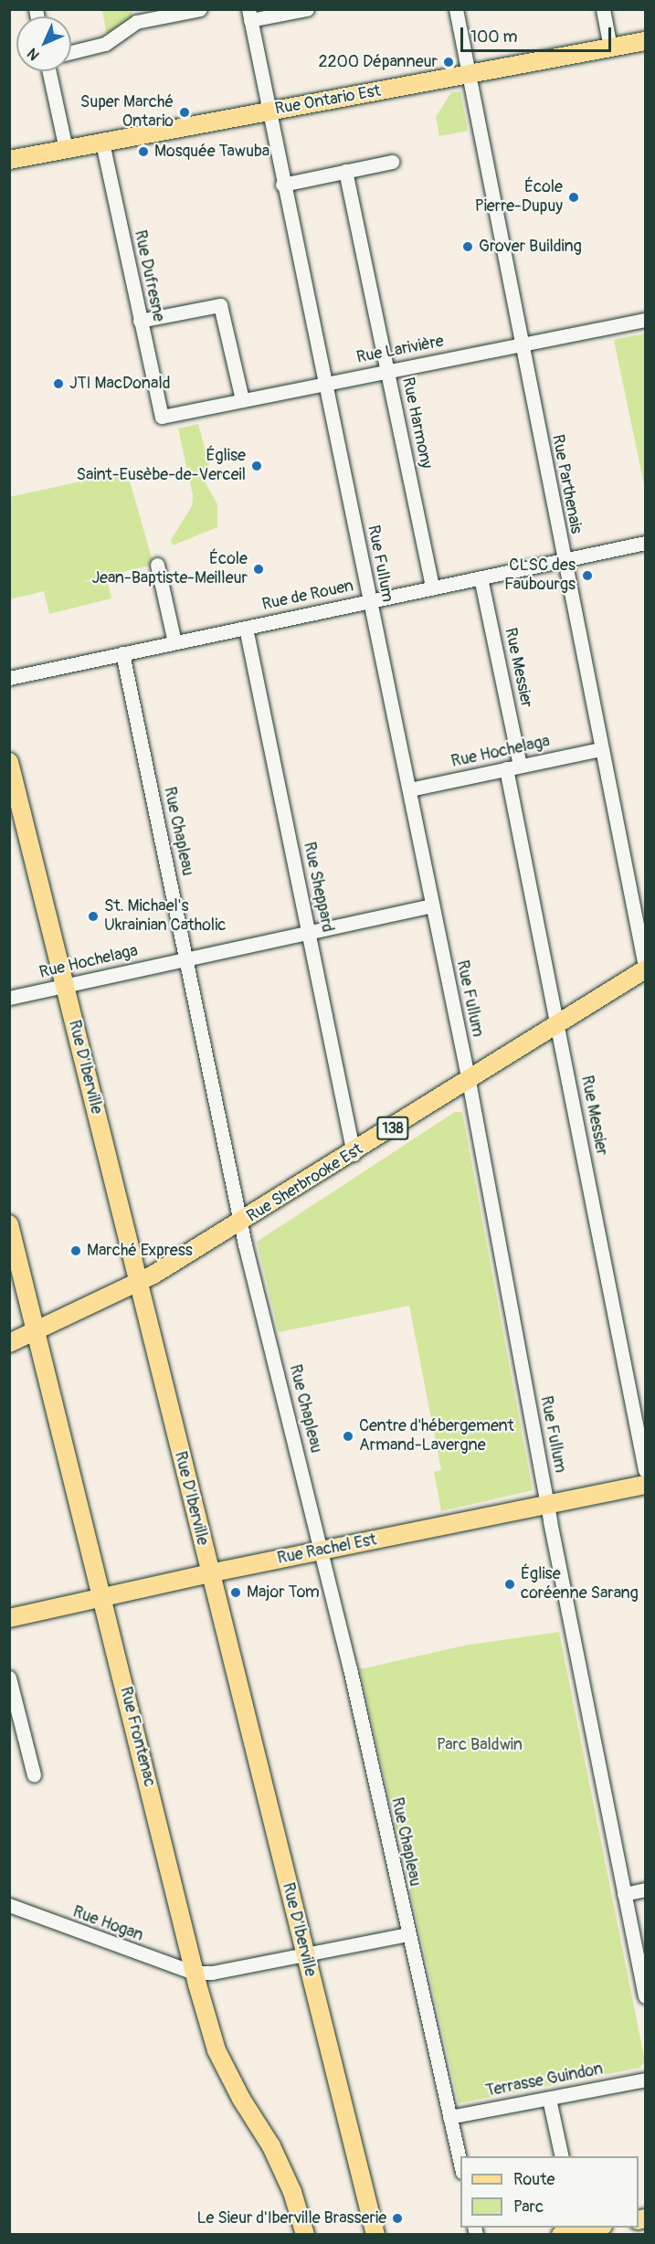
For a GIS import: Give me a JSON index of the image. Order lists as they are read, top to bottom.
{
  "streets": {
    "main road": [
      "Rue Ontario Est",
      "Rue D'Iberville",
      "138",
      "Rue Sherbrooke Est",
      "Rue Rachel Est",
      "Rue Frontenac"
    ],
    "street": [
      "Rue Dufresne",
      "Rue Larivière",
      "Rue Harmony",
      "Rue Parthenais",
      "Rue Fullum",
      "Rue de Rouen",
      "Rue Messier",
      "Rue Hochelaga",
      "Rue Chapleau",
      "Rue Sheppard",
      "Rue Hogan",
      "Terrasse Guindon"
    ]
  },
  "crossings": [
    ["Rue Ontario Est", "Rue Dufresne"],
    ["Rue Ontario Est", "Rue Parthenais"],
    ["Rue Ontario Est", "Rue Fullum"],
    ["Rue Dufresne", "Rue Larivière"],
    ["Rue Larivière", "Rue Harmony"],
    ["Rue Larivière", "Rue Parthenais"],
    ["Rue Larivière", "Rue Fullum"],
    ["Rue Harmony", "Rue de Rouen"],
    ["Rue Parthenais", "Rue de Rouen"],
    ["Rue Parthenais", "Rue Hochelaga"],
    ["Rue Parthenais", "Rue Sherbrooke Est"],
    ["Rue Fullum", "Rue de Rouen"],
    ["Rue Fullum", "Rue Hochelaga"],
    ["Rue Fullum", "Rue Sherbrooke Est"],
    ["Rue Fullum", "Rue Rachel Est"],
    ["Rue de Rouen", "Rue Messier"],
    ["Rue de Rouen", "Rue Chapleau"],
    ["Rue de Rouen", "Rue Sheppard"],
    ["Rue Messier", "Rue Hochelaga"],
    ["Rue Messier", "Rue Sherbrooke Est"],
    ["Rue Hochelaga", "Rue Chapleau"],
    ["Rue Hochelaga", "Rue Sheppard"],
    ["Rue Hochelaga", "Rue D'Iberville"],
    ["Rue Chapleau", "Rue Sherbrooke Est"],
    ["Rue Chapleau", "Rue Rachel Est"],
    ["Rue Chapleau", "Terrasse Guindon"],
    ["Rue Sheppard", "Rue Sherbrooke Est"],
    ["Rue D'Iberville", "Rue Sherbrooke Est"],
    ["Rue D'Iberville", "Rue Rachel Est"],
    ["Rue Sherbrooke Est", "Rue Frontenac"],
    ["Rue Rachel Est", "Rue Frontenac"],
    ["Rue Frontenac", "Rue Hogan"]
  ],
  "parks": ["Parc Baldwin"],
  "places": [
    "2200 Dépanneur",
    "Super Marché Ontario",
    "Mosquée Tawuba",
    "École Pierre-Dupuy",
    "Grover Building",
    "JTI MacDonald",
    "Église Saint-Eusèbe-de-Verceil",
    "École Jean-Baptiste-Meilleur",
    "CLSC des Faubourgs",
    "St. Michael's Ukrainian Catholic",
    "Marché Express",
    "Centre d'hébergement Armand-Lavergne",
    "Église coréenne Sarang",
    "Major Tom",
    "Le Sieur d'Iberville Brasserie"
  ],
  "legend": ["Route", "Parc"],
  "scale_bar": "100 m",
  "north": "bottom left"
}
